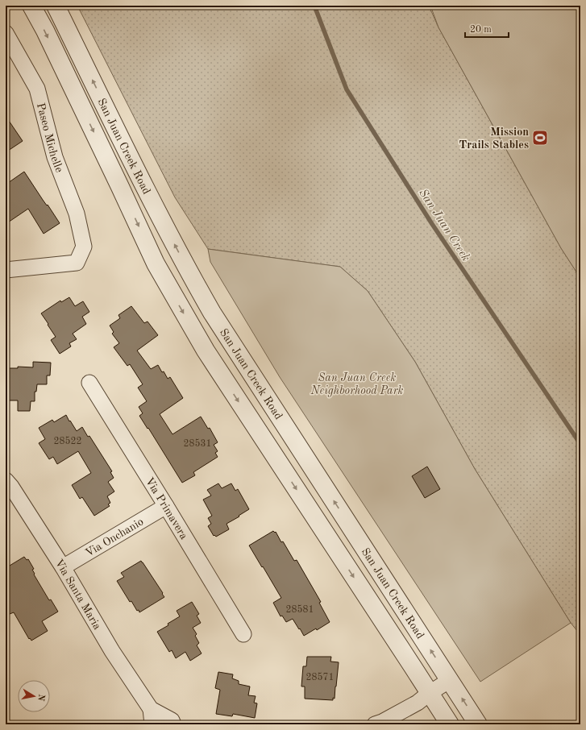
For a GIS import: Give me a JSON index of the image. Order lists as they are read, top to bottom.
{
  "streets": {
    "street": [
      "Paseo Michelle",
      "San Juan Creek Road",
      "Via Primavera",
      "Via Onchanio",
      "Via Santa Maria"
    ]
  },
  "crossings": [
    ["Via Primavera", "Via Onchanio"],
    ["Via Onchanio", "Via Santa Maria"]
  ],
  "water": ["San Juan Creek"],
  "parks": ["San Juan Creek Neighborhood Park"],
  "places": {
    "sports": ["Mission Trails Stables"]
  },
  "house_numbers": [
    "28522",
    "28531",
    "28581",
    "28571"
  ],
  "scale_bar": "20 m",
  "north": "right"
}
